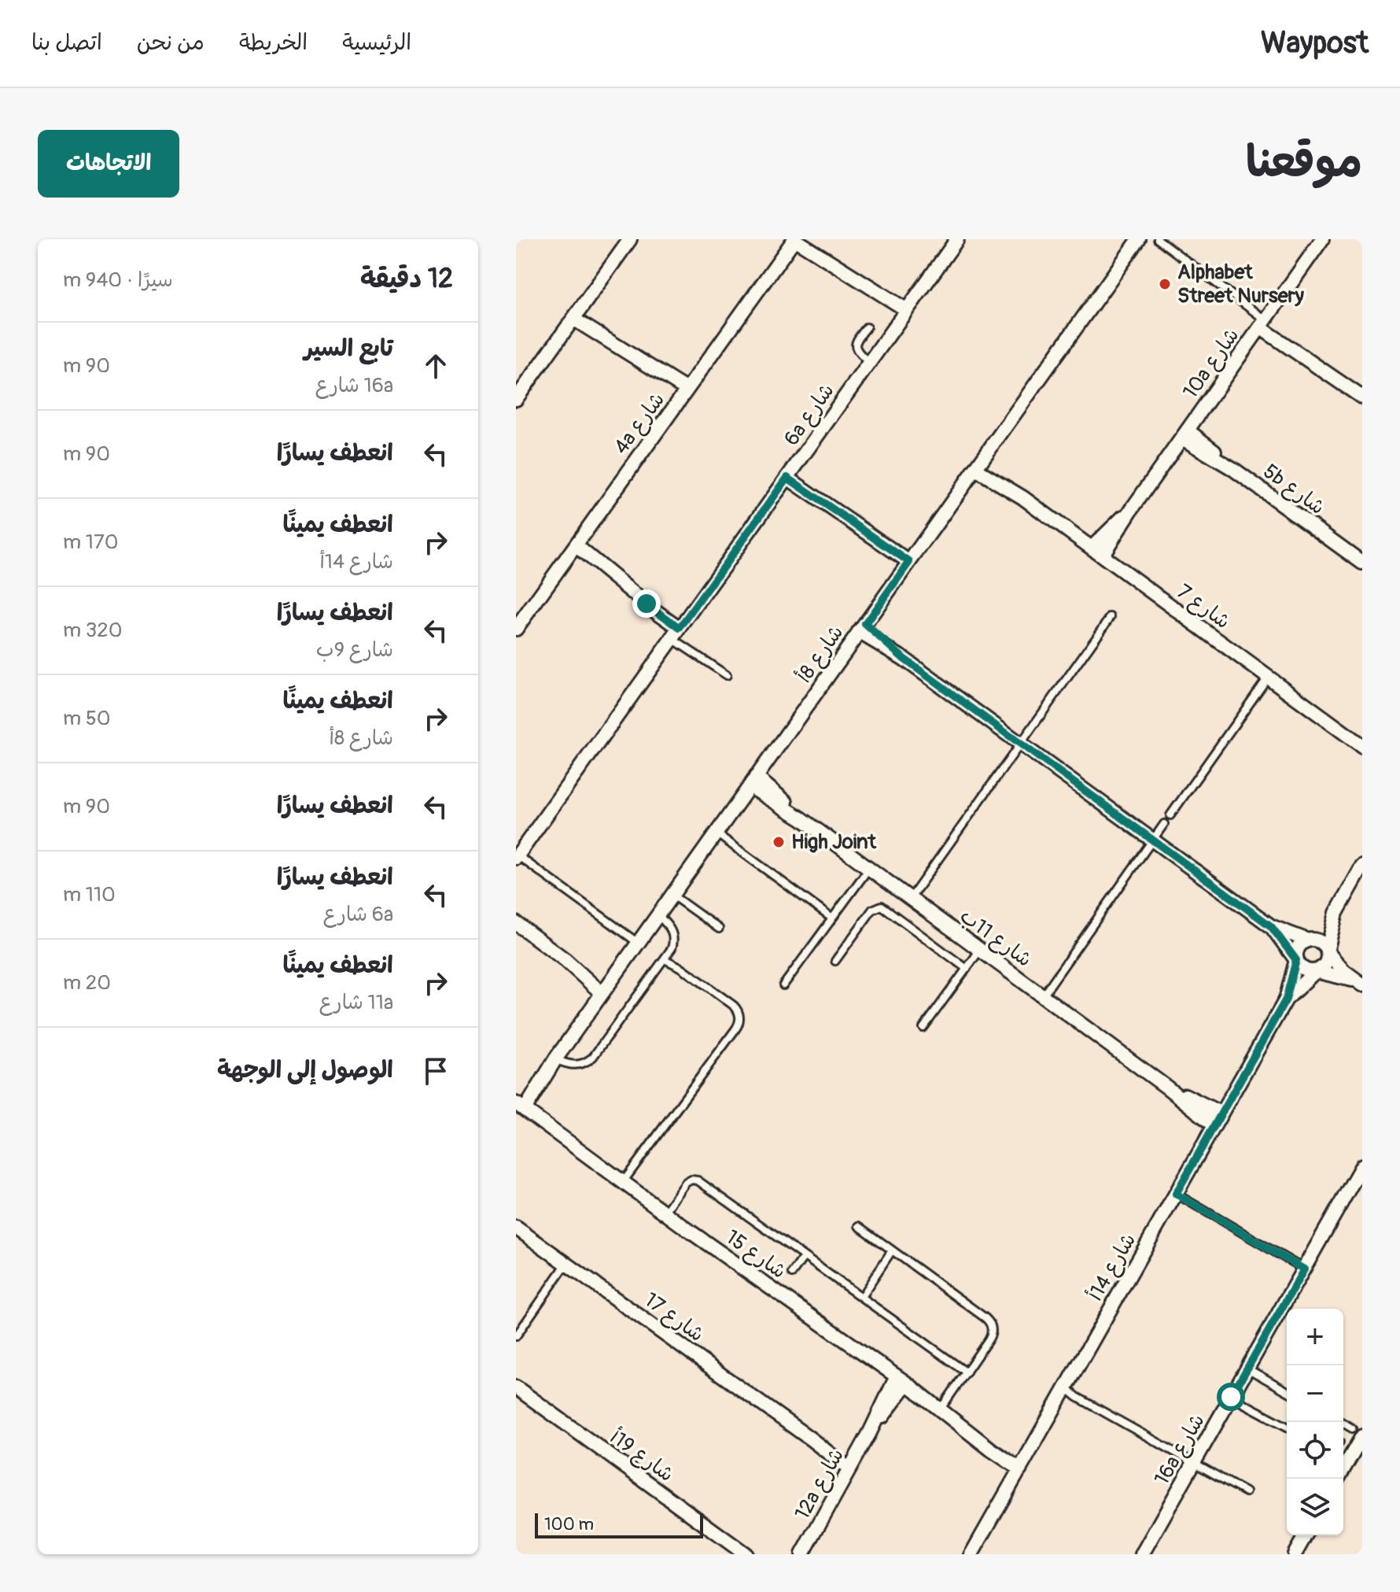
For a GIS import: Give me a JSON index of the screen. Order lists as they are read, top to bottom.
{
  "streets": {
    "street": [
      "10a شارع",
      "6a شارع",
      "4a شارع",
      "5b شارع",
      "شارع 7",
      "شارع 8أ",
      "شارع 11ب",
      "شارع 15",
      "شارع 14أ",
      "شارع 17",
      "16a شارع",
      "شارع 19أ",
      "12a شارع"
    ]
  },
  "crossings": [
    ["10a شارع", "5b شارع"],
    ["10a شارع", "شارع 7"],
    ["شارع 7", "شارع 8أ"],
    ["شارع 8أ", "شارع 11ب"],
    ["شارع 8أ", "شارع 15"],
    ["شارع 11ب", "شارع 14أ"],
    ["شارع 15", "شارع 14أ"],
    ["شارع 15", "12a شارع"],
    ["شارع 17", "12a شارع"]
  ],
  "places": ["Alphabet Street Nursery", "High Joint"],
  "scale_bar": "100 m",
  "page": {
    "header": "Waypost",
    "nav": [
      "الرئيسية",
      "الخريطة",
      "من نحن",
      "اتصل بنا"
    ],
    "title": "موقعنا",
    "buttons": "الاتجاهات",
    "heading": ["12 دقيقة", "سيرًا · 940 m"],
    "list": [
      ["تابع السير", "16a شارع", "90 m"],
      ["انعطف يسارًا", "90 m"],
      ["انعطف يمينًا", "شارع 14أ", "170 m"],
      ["انعطف يسارًا", "شارع 9ب", "320 m"],
      ["انعطف يمينًا", "شارع 8أ", "50 m"],
      ["انعطف يسارًا", "90 m"],
      ["انعطف يسارًا", "6a شارع", "110 m"],
      ["انعطف يمينًا", "11a شارع", "20 m"],
      "الوصول إلى الوجهة"
    ],
    "map_buttons": ["+", "−"],
    "scale": "100 m"
  }
}
